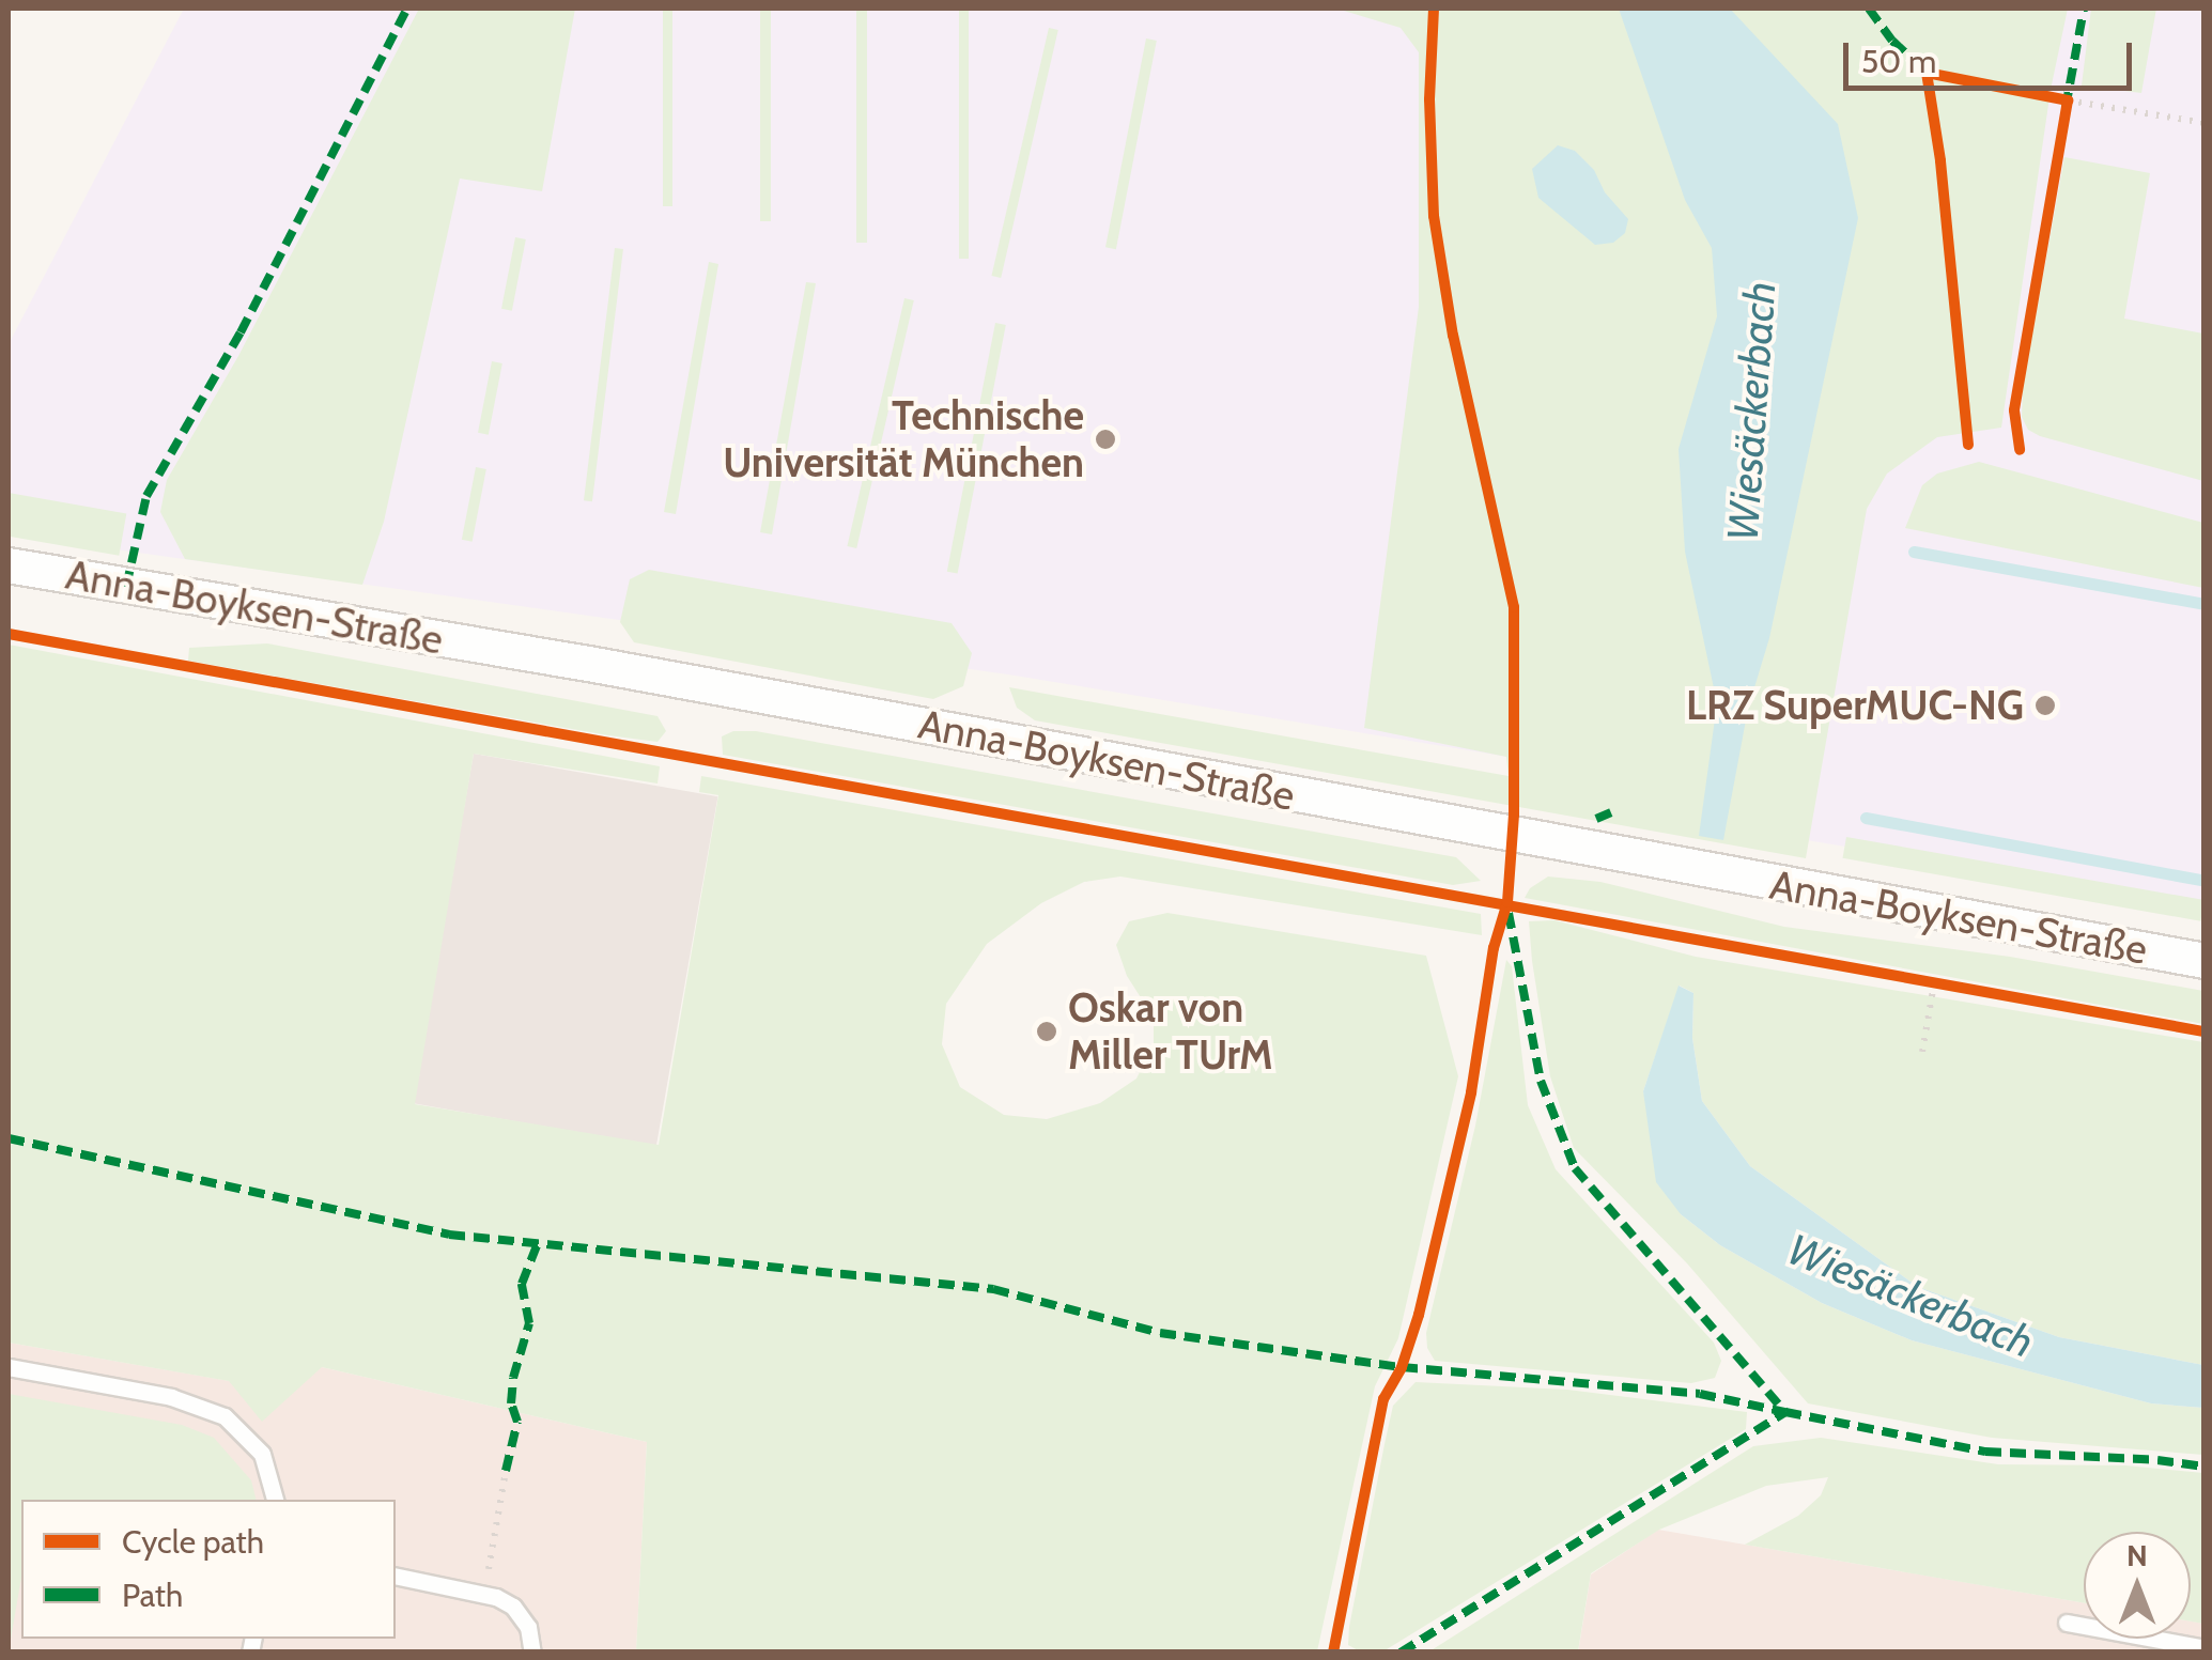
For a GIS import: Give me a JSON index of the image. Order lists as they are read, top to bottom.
{
  "streets": {
    "street": ["Anna-Boyksen-Straße"]
  },
  "water": ["Wiesäckerbach"],
  "places": ["Technische Universität München", "LRZ SuperMUC-NG", "Oskar von Miller TUrM"],
  "legend": ["Cycle path", "Path"],
  "scale_bar": "50 m",
  "north": "top"
}
